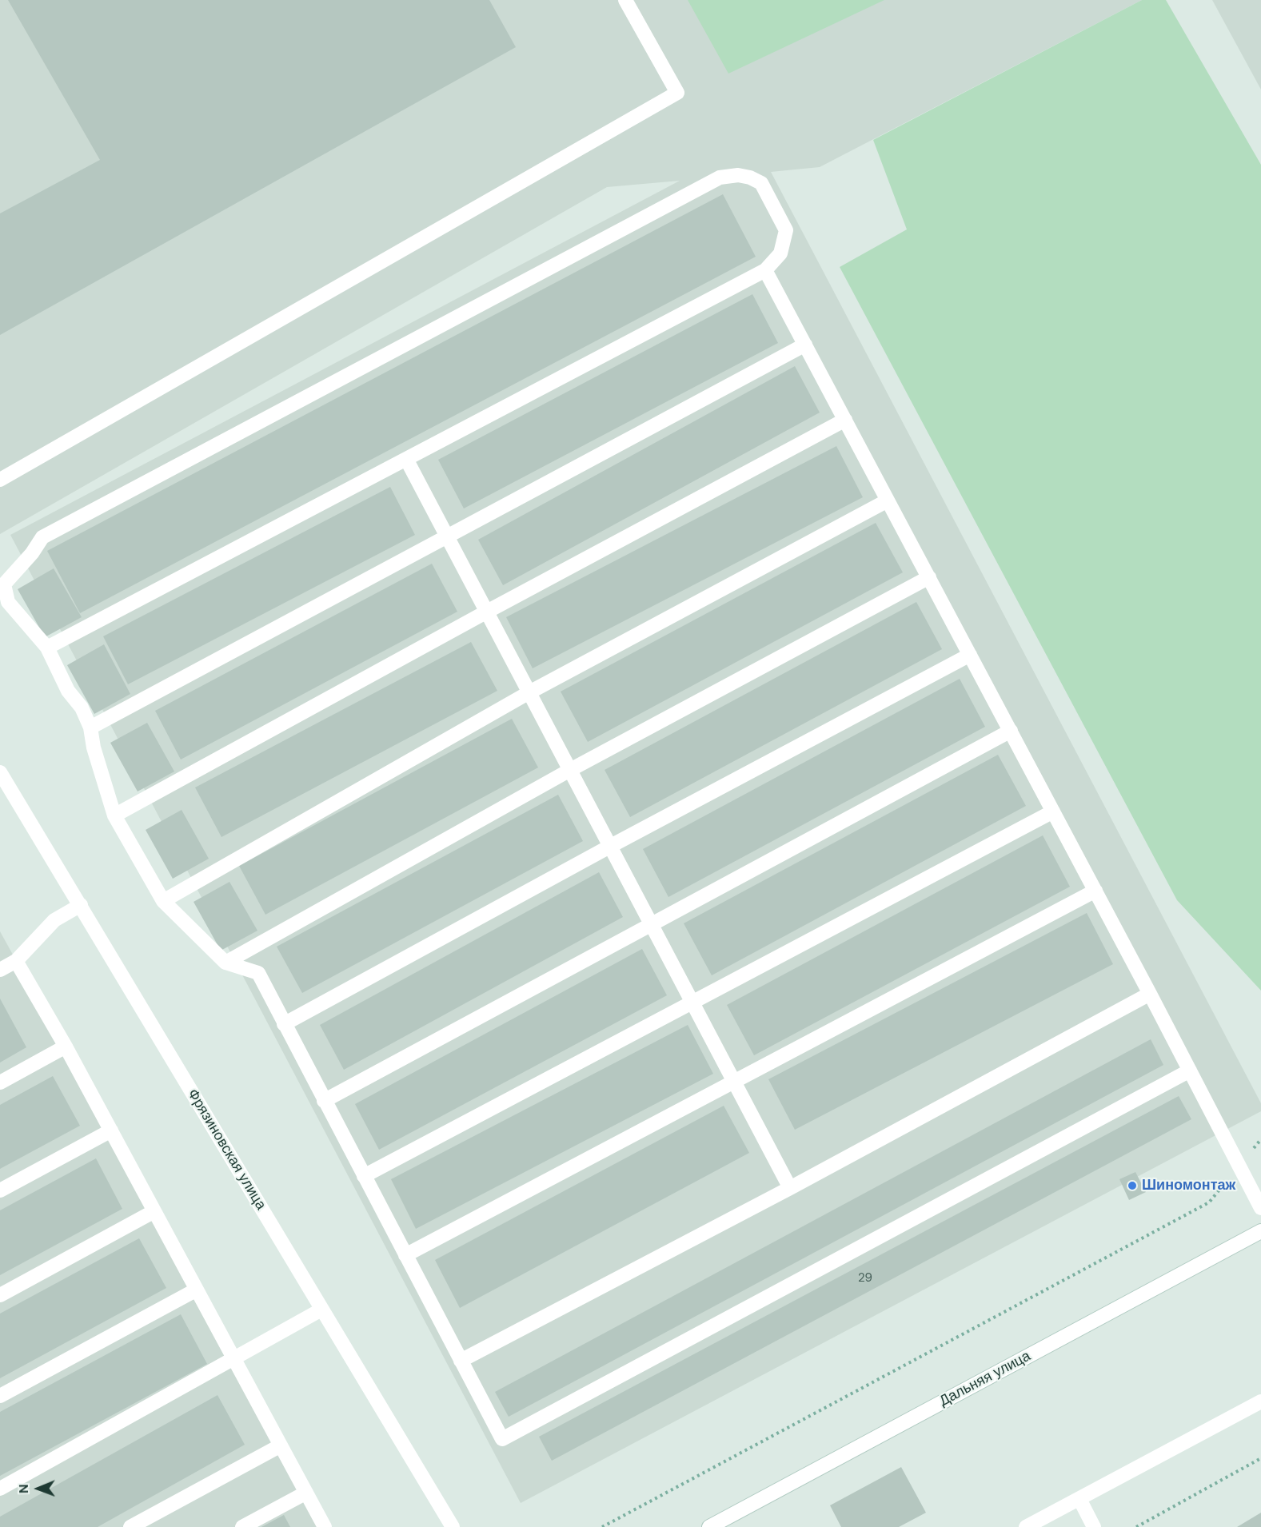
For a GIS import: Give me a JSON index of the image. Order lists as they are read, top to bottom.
{
  "streets": {
    "street": ["Фрязиновская улица", "Дальняя улица"]
  },
  "places": ["Шиномонтаж"],
  "house_numbers": ["29"],
  "north": "left"
}
